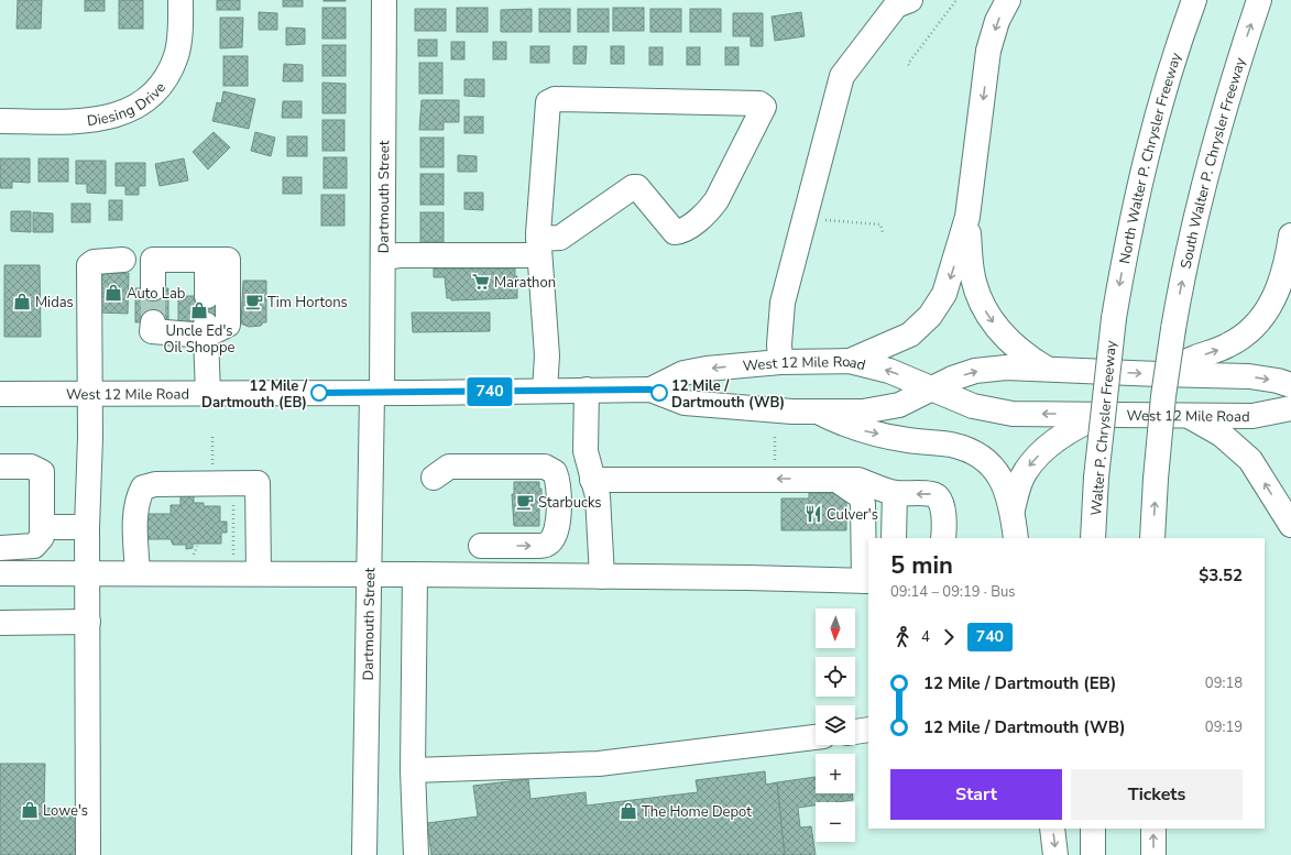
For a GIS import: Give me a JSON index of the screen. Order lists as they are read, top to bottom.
{
  "streets": {
    "main road": [
      "Diesing Drive",
      "North Walter P. Chrysler Freeway",
      "South Walter P. Chrysler Freeway",
      "Dartmouth Street",
      "West 12 Mile Road",
      "Walter P. Chrysler Freeway"
    ]
  },
  "crossings": [
    ["North Walter P. Chrysler Freeway", "Walter P. Chrysler Freeway"],
    ["Dartmouth Street", "West 12 Mile Road"]
  ],
  "one_way": ["South Walter P. Chrysler Freeway"],
  "places": {
    "supermarket": ["Marathon"],
    "shop": [
      "Auto Lab",
      "Midas",
      "Uncle Ed's Oil Shoppe",
      "Lowe's",
      "The Home Depot"
    ],
    "cafe": ["Tim Hortons", "Starbucks"],
    "other": ["12 Mile / Dartmouth (EB)", "12 Mile / Dartmouth (WB)"],
    "restaurant": ["Culver's"]
  },
  "lines": ["bus line 740"],
  "north": "bottom",
  "page": {
    "on_map": "740",
    "heading": ["5 min", "09:14 – 09:19 · Bus", "$3.52"],
    "map_buttons": ["+", "−"],
    "legs": ["4", "740"],
    "list": [
      {
        "name": "12 Mile / Dartmouth (EB)",
        "value": "09:18"
      },
      {
        "name": "12 Mile / Dartmouth (WB)",
        "value": "09:19"
      }
    ],
    "buttons": ["Start", "Tickets"]
  }
}
